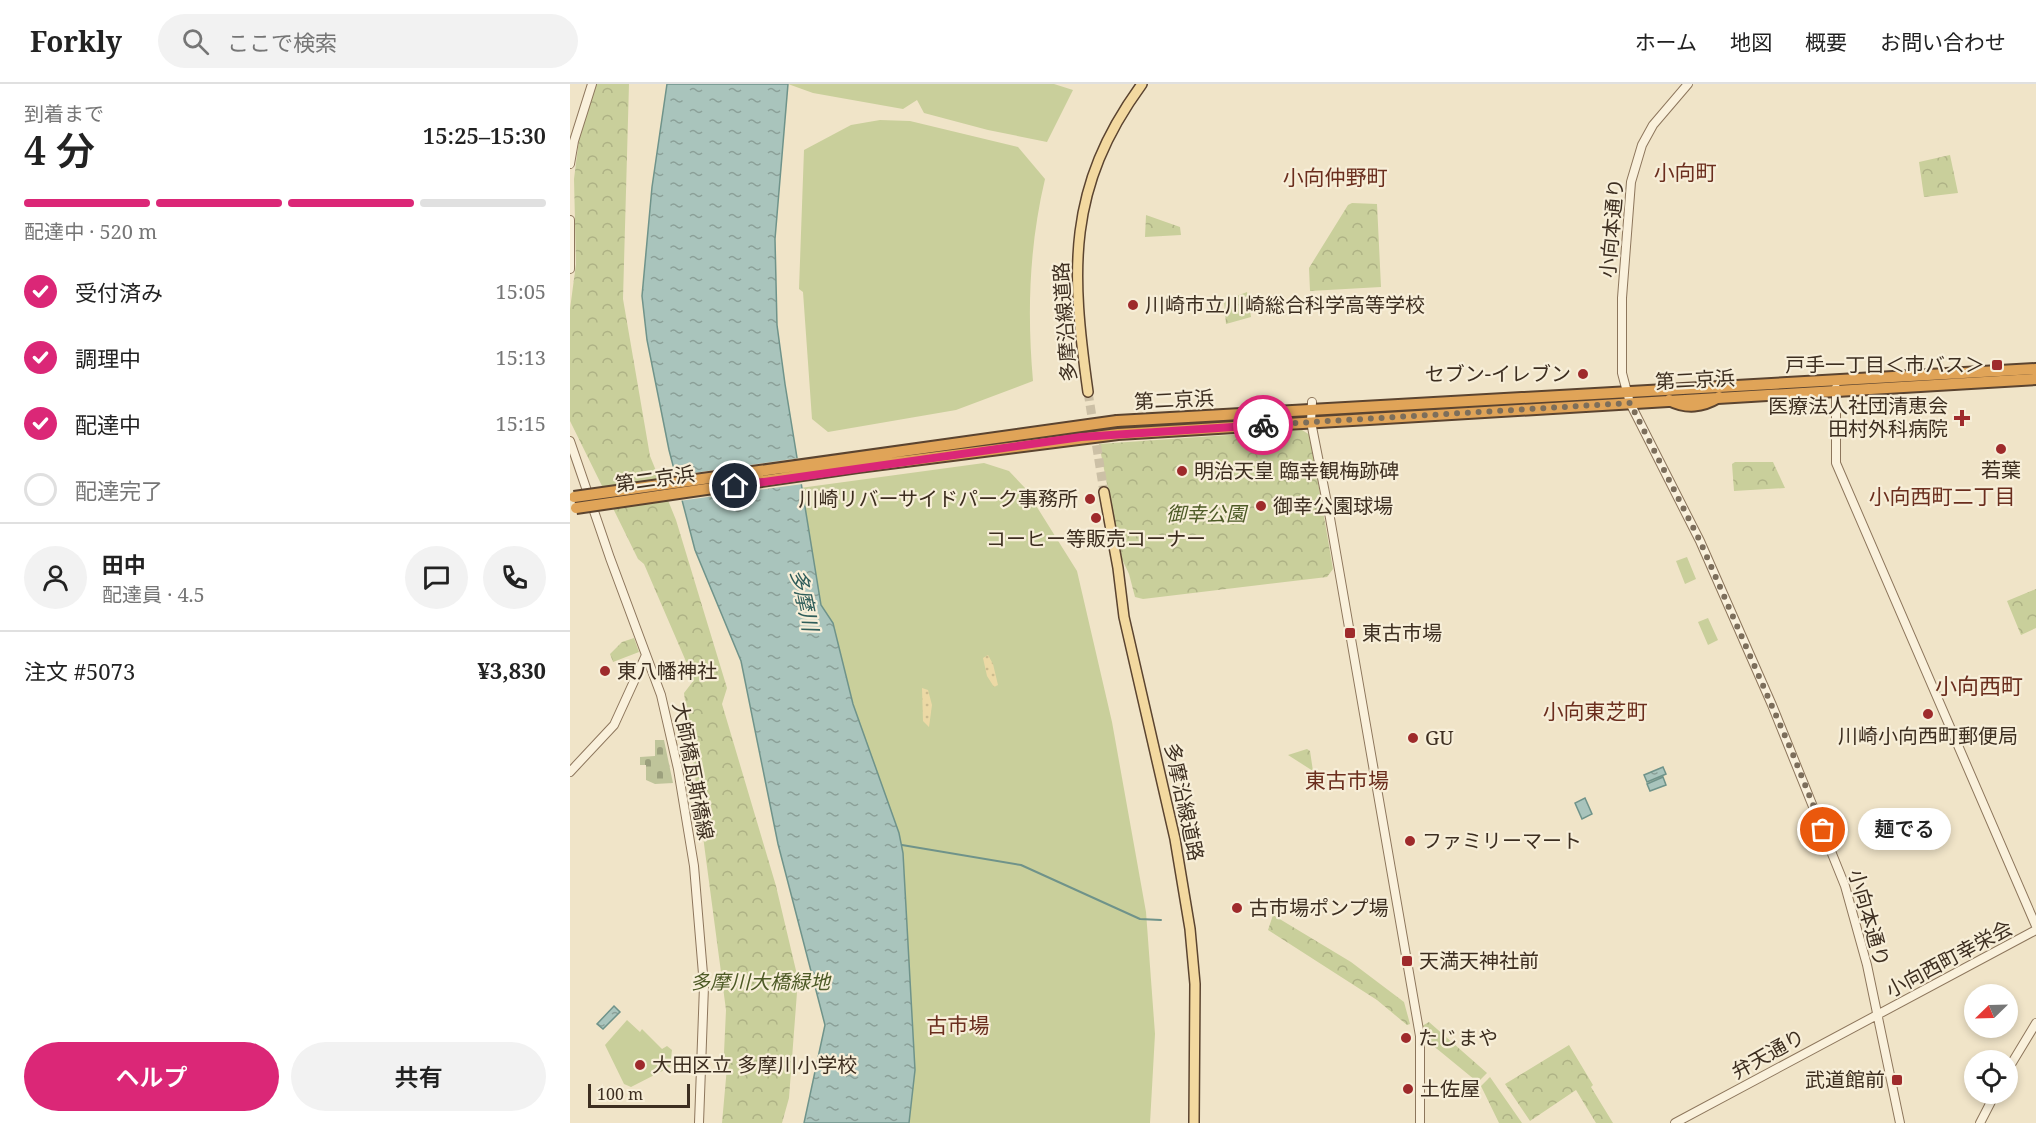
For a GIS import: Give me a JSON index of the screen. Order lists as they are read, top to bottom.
{
  "streets": {
    "highway": ["第二京浜"],
    "main road": ["多摩沿線道路"],
    "street": [
      "小向本通り",
      "大師橋瓦斯橋線",
      "小向西町幸栄会",
      "弁天通り"
    ]
  },
  "crossings": [
    ["小向本通り", "第二京浜"],
    ["小向本通り", "小向西町幸栄会"],
    ["小向本通り", "弁天通り"],
    ["小向西町幸栄会", "弁天通り"]
  ],
  "districts": [
    "小向町",
    "小向仲野町",
    "小向西町二丁目",
    "小向西町",
    "小向東芝町",
    "東古市場",
    "古市場"
  ],
  "water": ["多摩川"],
  "parks": ["御幸公園", "多摩川大橋緑地"],
  "places": {
    "other": [
      "川崎市立川崎総合科学高等学校",
      "セブン-イレブン",
      "若葉",
      "明治天皇 臨幸観梅跡碑",
      "川崎リバーサイドパーク事務所",
      "御幸公園球場",
      "コーヒー等販売コーナー",
      "東八幡神社",
      "川崎小向西町郵便局",
      "GU",
      "麺でる",
      "ファミリーマート",
      "古市場ポンプ場",
      "たじまや",
      "大田区立 多摩川小学校",
      "土佐屋"
    ],
    "transit": [
      "戸手一丁目＜市バス＞",
      "東古市場",
      "天満天神社前",
      "武道館前"
    ],
    "health": ["医療法人社団清恵会 田村外科病院"]
  },
  "scale_bar": "100 m",
  "north": "bottom left",
  "page": {
    "header": "Forkly",
    "search": "ここで検索",
    "nav": [
      "ホーム",
      "地図",
      "概要",
      "お問い合わせ"
    ],
    "heading": ["4 分", "到着まで", "15:25–15:30"],
    "panel": [
      "田中",
      "配達員 · 4.5",
      "注文 #5073",
      "¥3,830"
    ],
    "bar": "配達中 · 520 m",
    "list": [
      ["受付済み", "15:05"],
      ["調理中", "15:13"],
      ["配達中", "15:15"],
      "配達完了"
    ],
    "bubble": "麺でる",
    "buttons": ["ヘルプ", "共有"],
    "scale": "100 m"
  }
}
